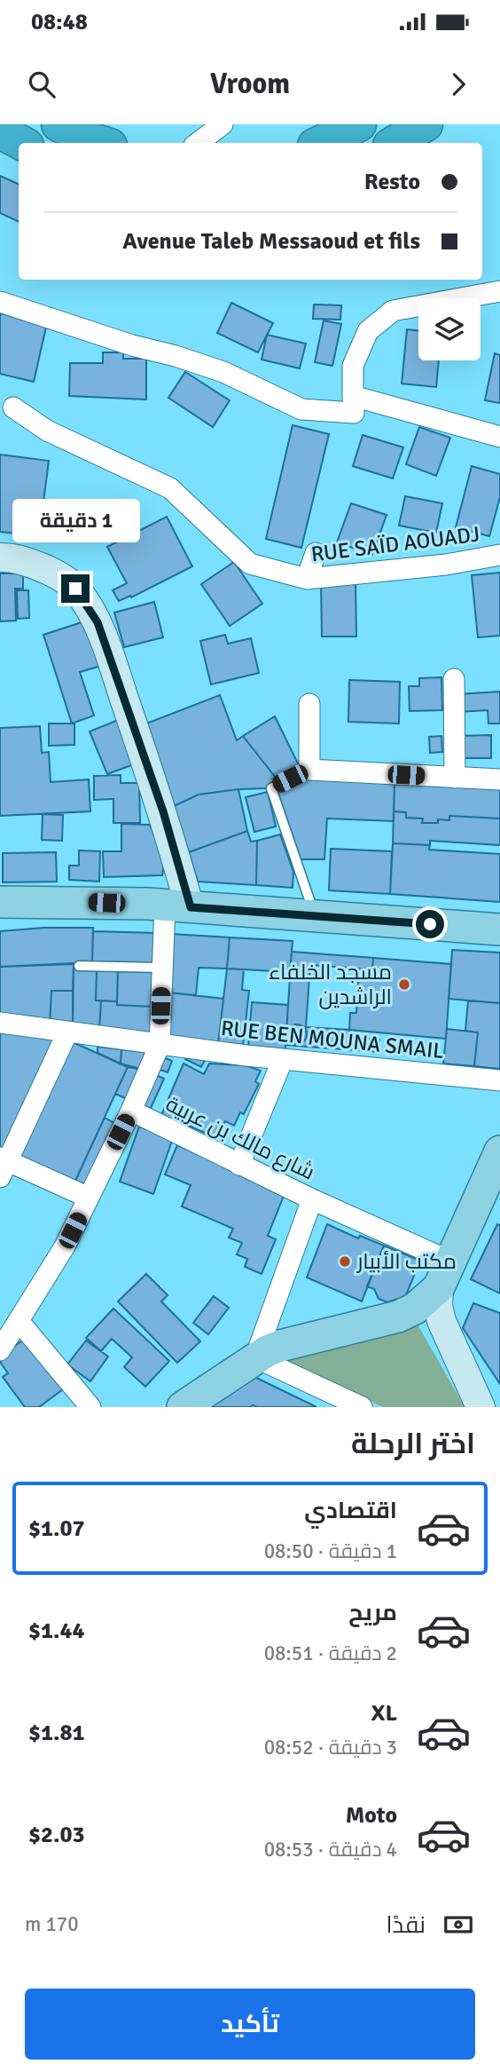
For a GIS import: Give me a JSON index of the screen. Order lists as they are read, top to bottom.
{
  "streets": {
    "street": ["RUE SAÏD AOUADJ", "RUE BEN MOUNA SMAIL", "شارع مالك بن عربية"]
  },
  "places": ["مسجد الخلفاء الراشدين", "مكتب الأبيار"],
  "page": {
    "status": "08:48",
    "header": "Vroom",
    "banner": ["Resto", "Avenue Taleb Messaoud et fils"],
    "bubble": "1 دقيقة",
    "heading": "اختر الرحلة",
    "list": [
      {
        "name": "اقتصادي",
        "note": "1 دقيقة · 08:50",
        "value": "$1.07"
      },
      {
        "name": "مريح",
        "note": "2 دقيقة · 08:51",
        "value": "$1.44"
      },
      {
        "name": "XL",
        "note": "3 دقيقة · 08:52",
        "value": "$1.81"
      },
      {
        "name": "Moto",
        "note": "4 دقيقة · 08:53",
        "value": "$2.03"
      }
    ],
    "pay": ["نقدًا", "170 m"],
    "buttons": "تأكيد"
  }
}
